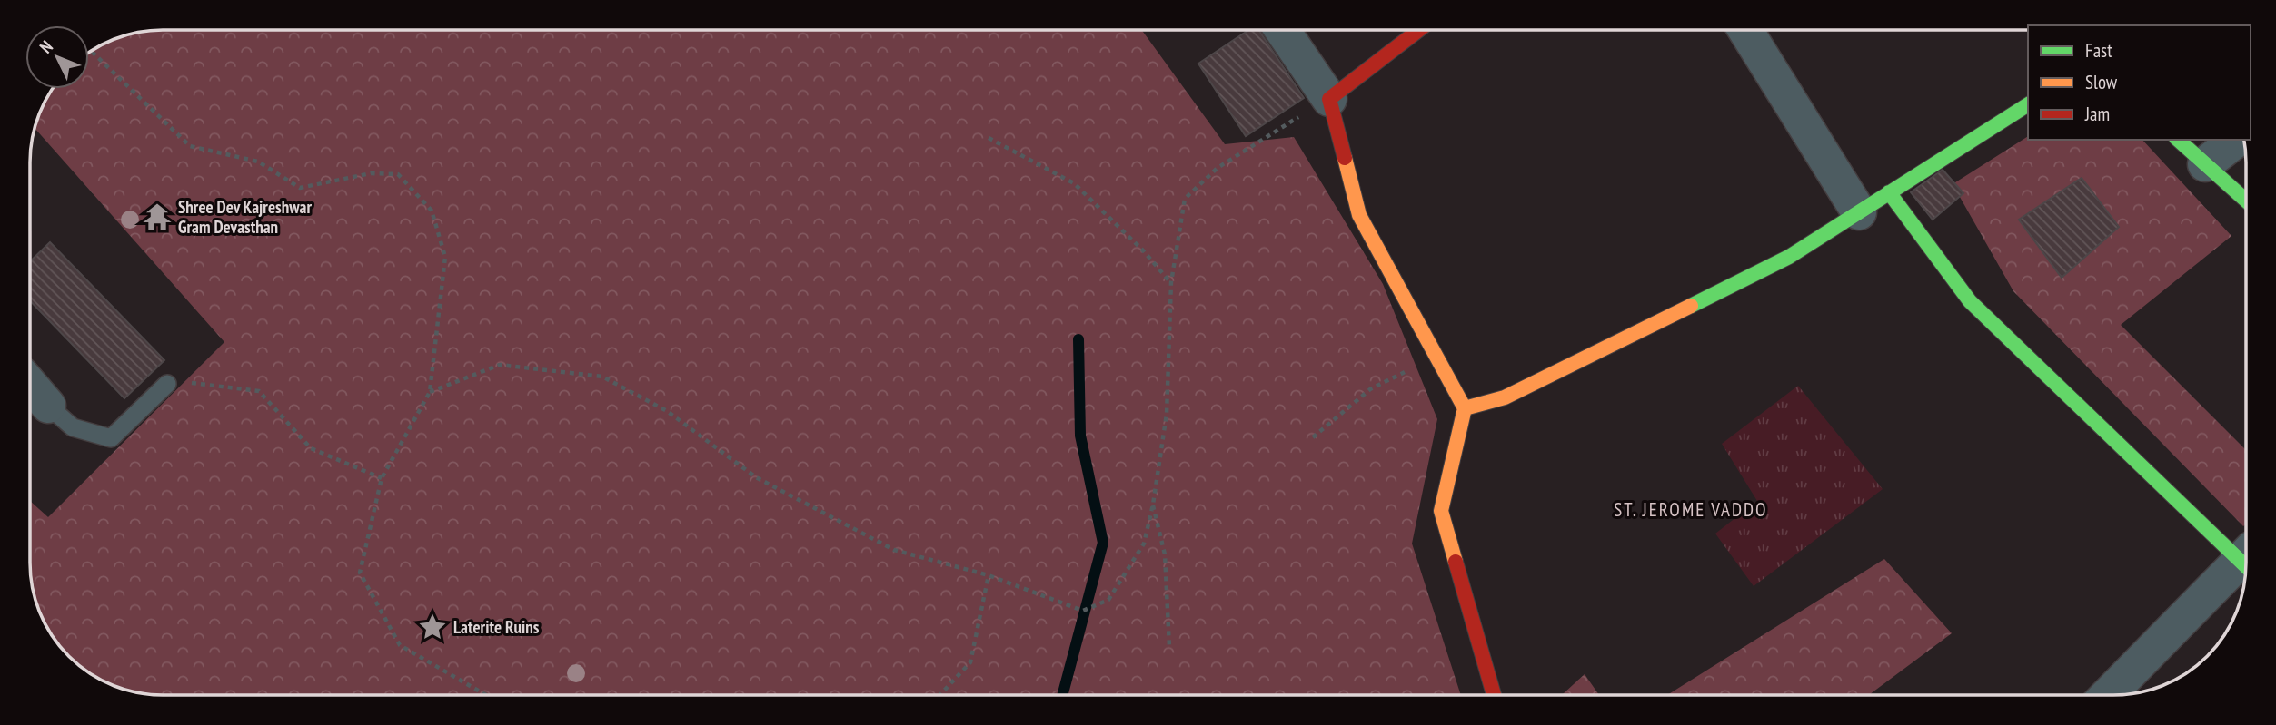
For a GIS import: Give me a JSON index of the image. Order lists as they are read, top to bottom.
{
  "districts": ["ST. JEROME VADDO"],
  "places": {
    "temple": ["Shree Dev Kajreshwar Gram Devasthan"],
    "place": ["Laterite Ruins"]
  },
  "legend": ["Fast", "Slow", "Jam"],
  "north": "top left"
}
